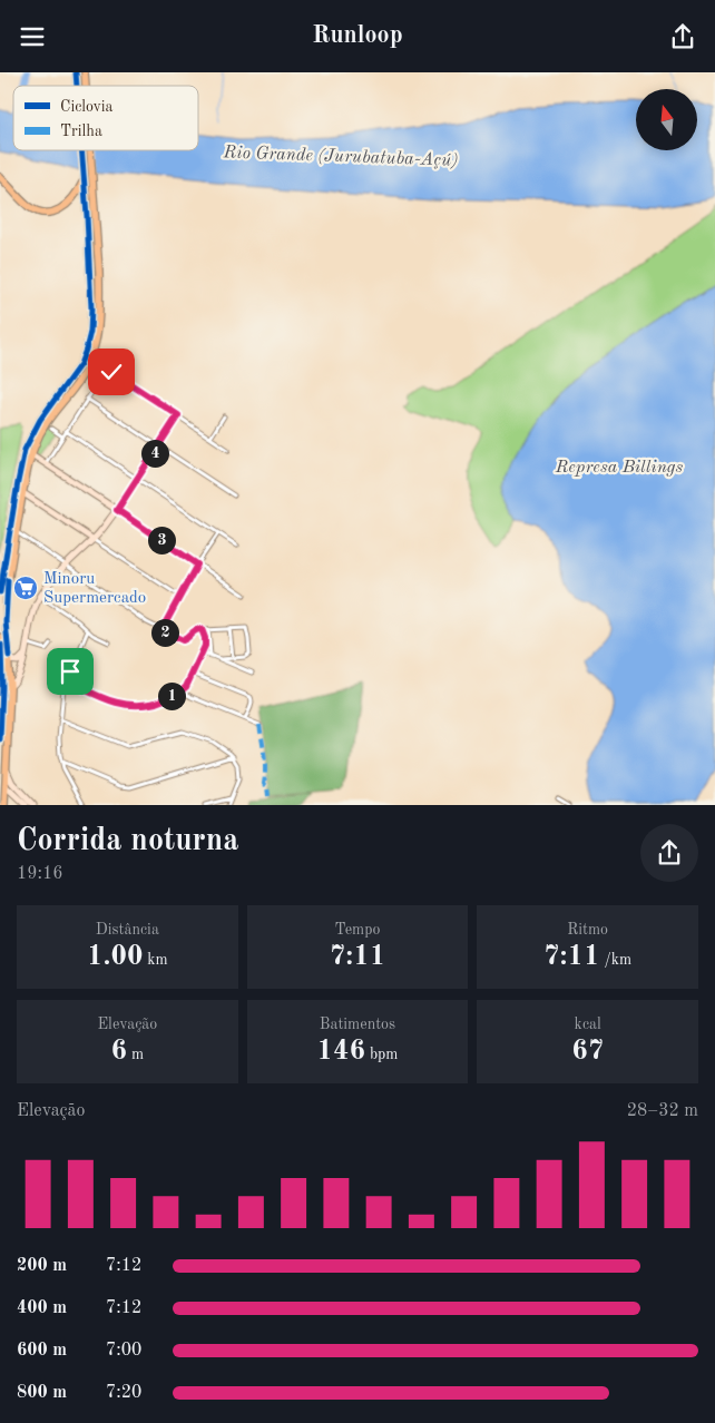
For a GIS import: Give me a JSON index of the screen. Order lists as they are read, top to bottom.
{
  "water": ["Rio Grande (Jurubatuba-Açú)", "Represa Billings"],
  "places": {
    "supermarket": ["Minoru Supermercado"]
  },
  "legend": ["Ciclovia", "Trilha"],
  "north": "top",
  "page": {
    "header": "Runloop",
    "pins": [
      "4",
      "3",
      "2",
      "1"
    ],
    "heading": ["Corrida noturna", "19:16"],
    "stats": [
      ["Distância", "1.00 km"],
      ["Tempo", "7:11"],
      ["Ritmo", "7:11 /km"],
      ["Elevação", "6 m"],
      ["Batimentos", "146 bpm"],
      ["kcal", "67"]
    ],
    "chart": ["Elevação", "28–32 m"],
    "list": [
      {
        "name": "200 m",
        "note": "7:12"
      },
      {
        "name": "400 m",
        "note": "7:12"
      },
      {
        "name": "600 m",
        "note": "7:00"
      },
      {
        "name": "800 m",
        "note": "7:20"
      }
    ]
  }
}
